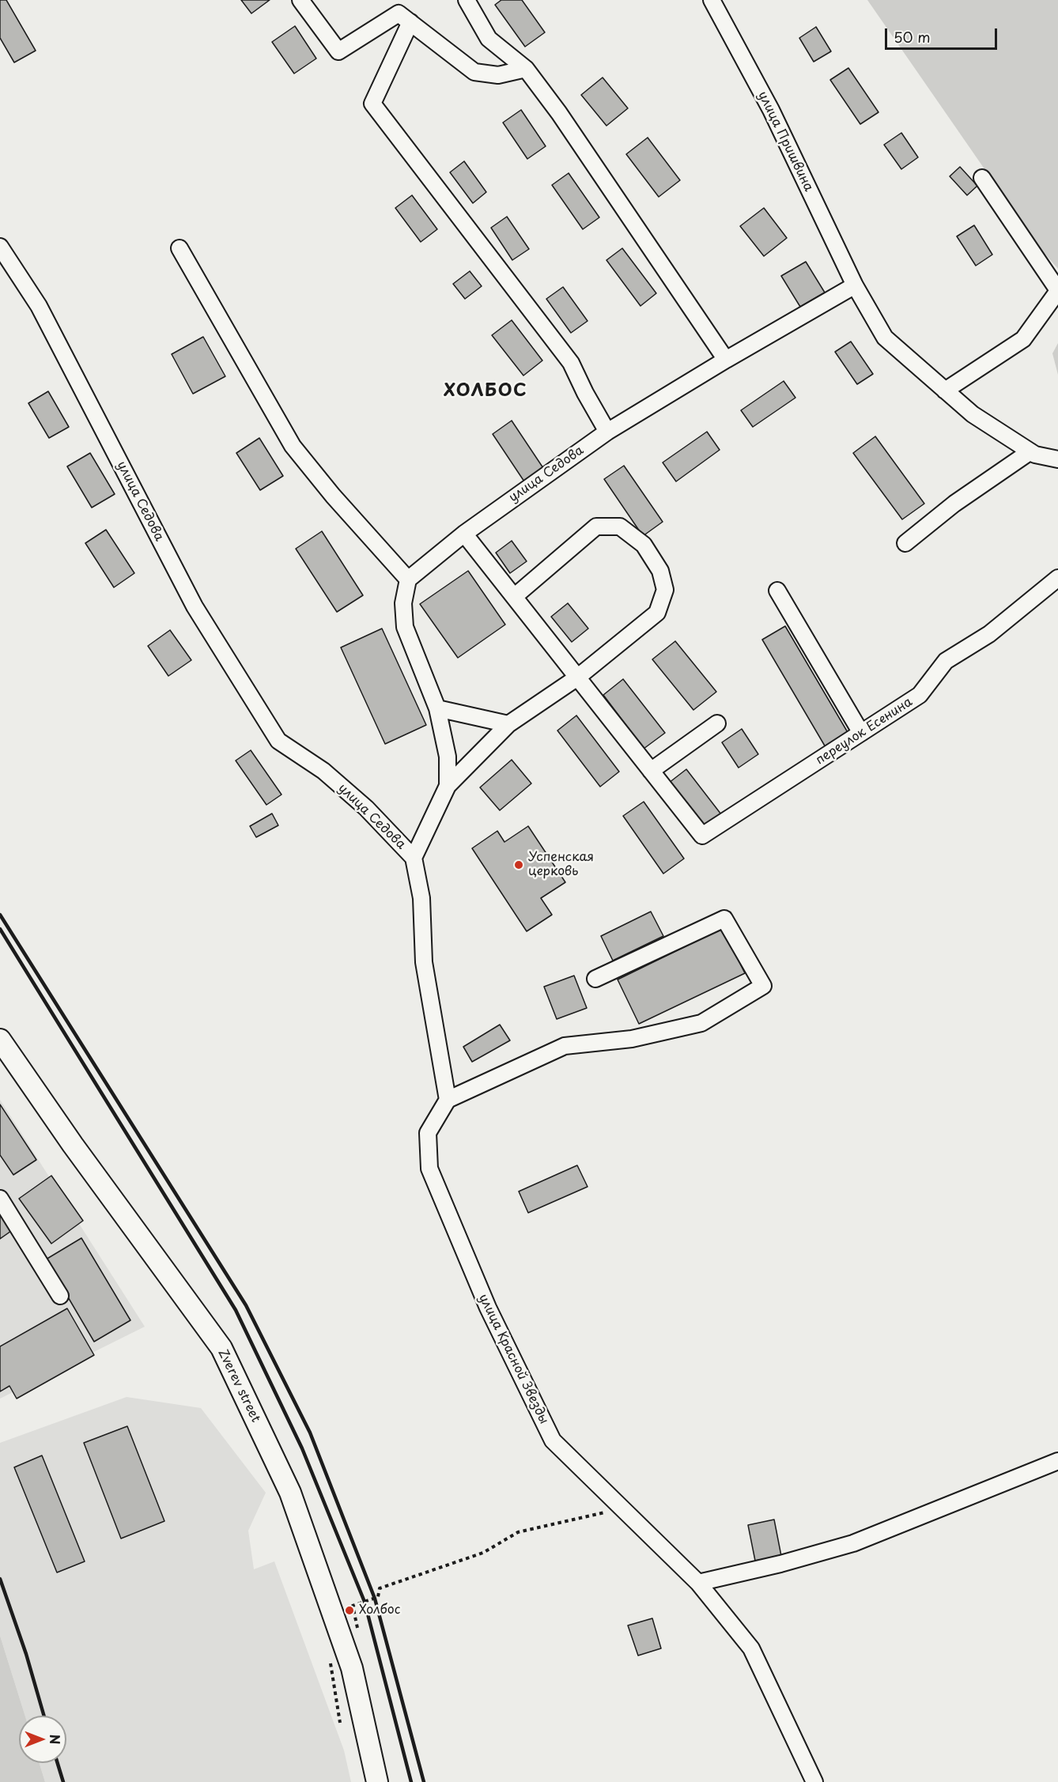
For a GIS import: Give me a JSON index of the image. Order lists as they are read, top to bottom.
{
  "streets": {
    "main road": ["Zverev street"],
    "street": [
      "улица Пришвина",
      "улица Седова",
      "переулок Есенина",
      "улица Красной Звезды"
    ]
  },
  "crossings": [
    ["улица Пришвина", "улица Седова"]
  ],
  "districts": ["ХОЛБОС"],
  "places": ["Успенская церковь", "Холбос"],
  "scale_bar": "50 m",
  "north": "right"
}
